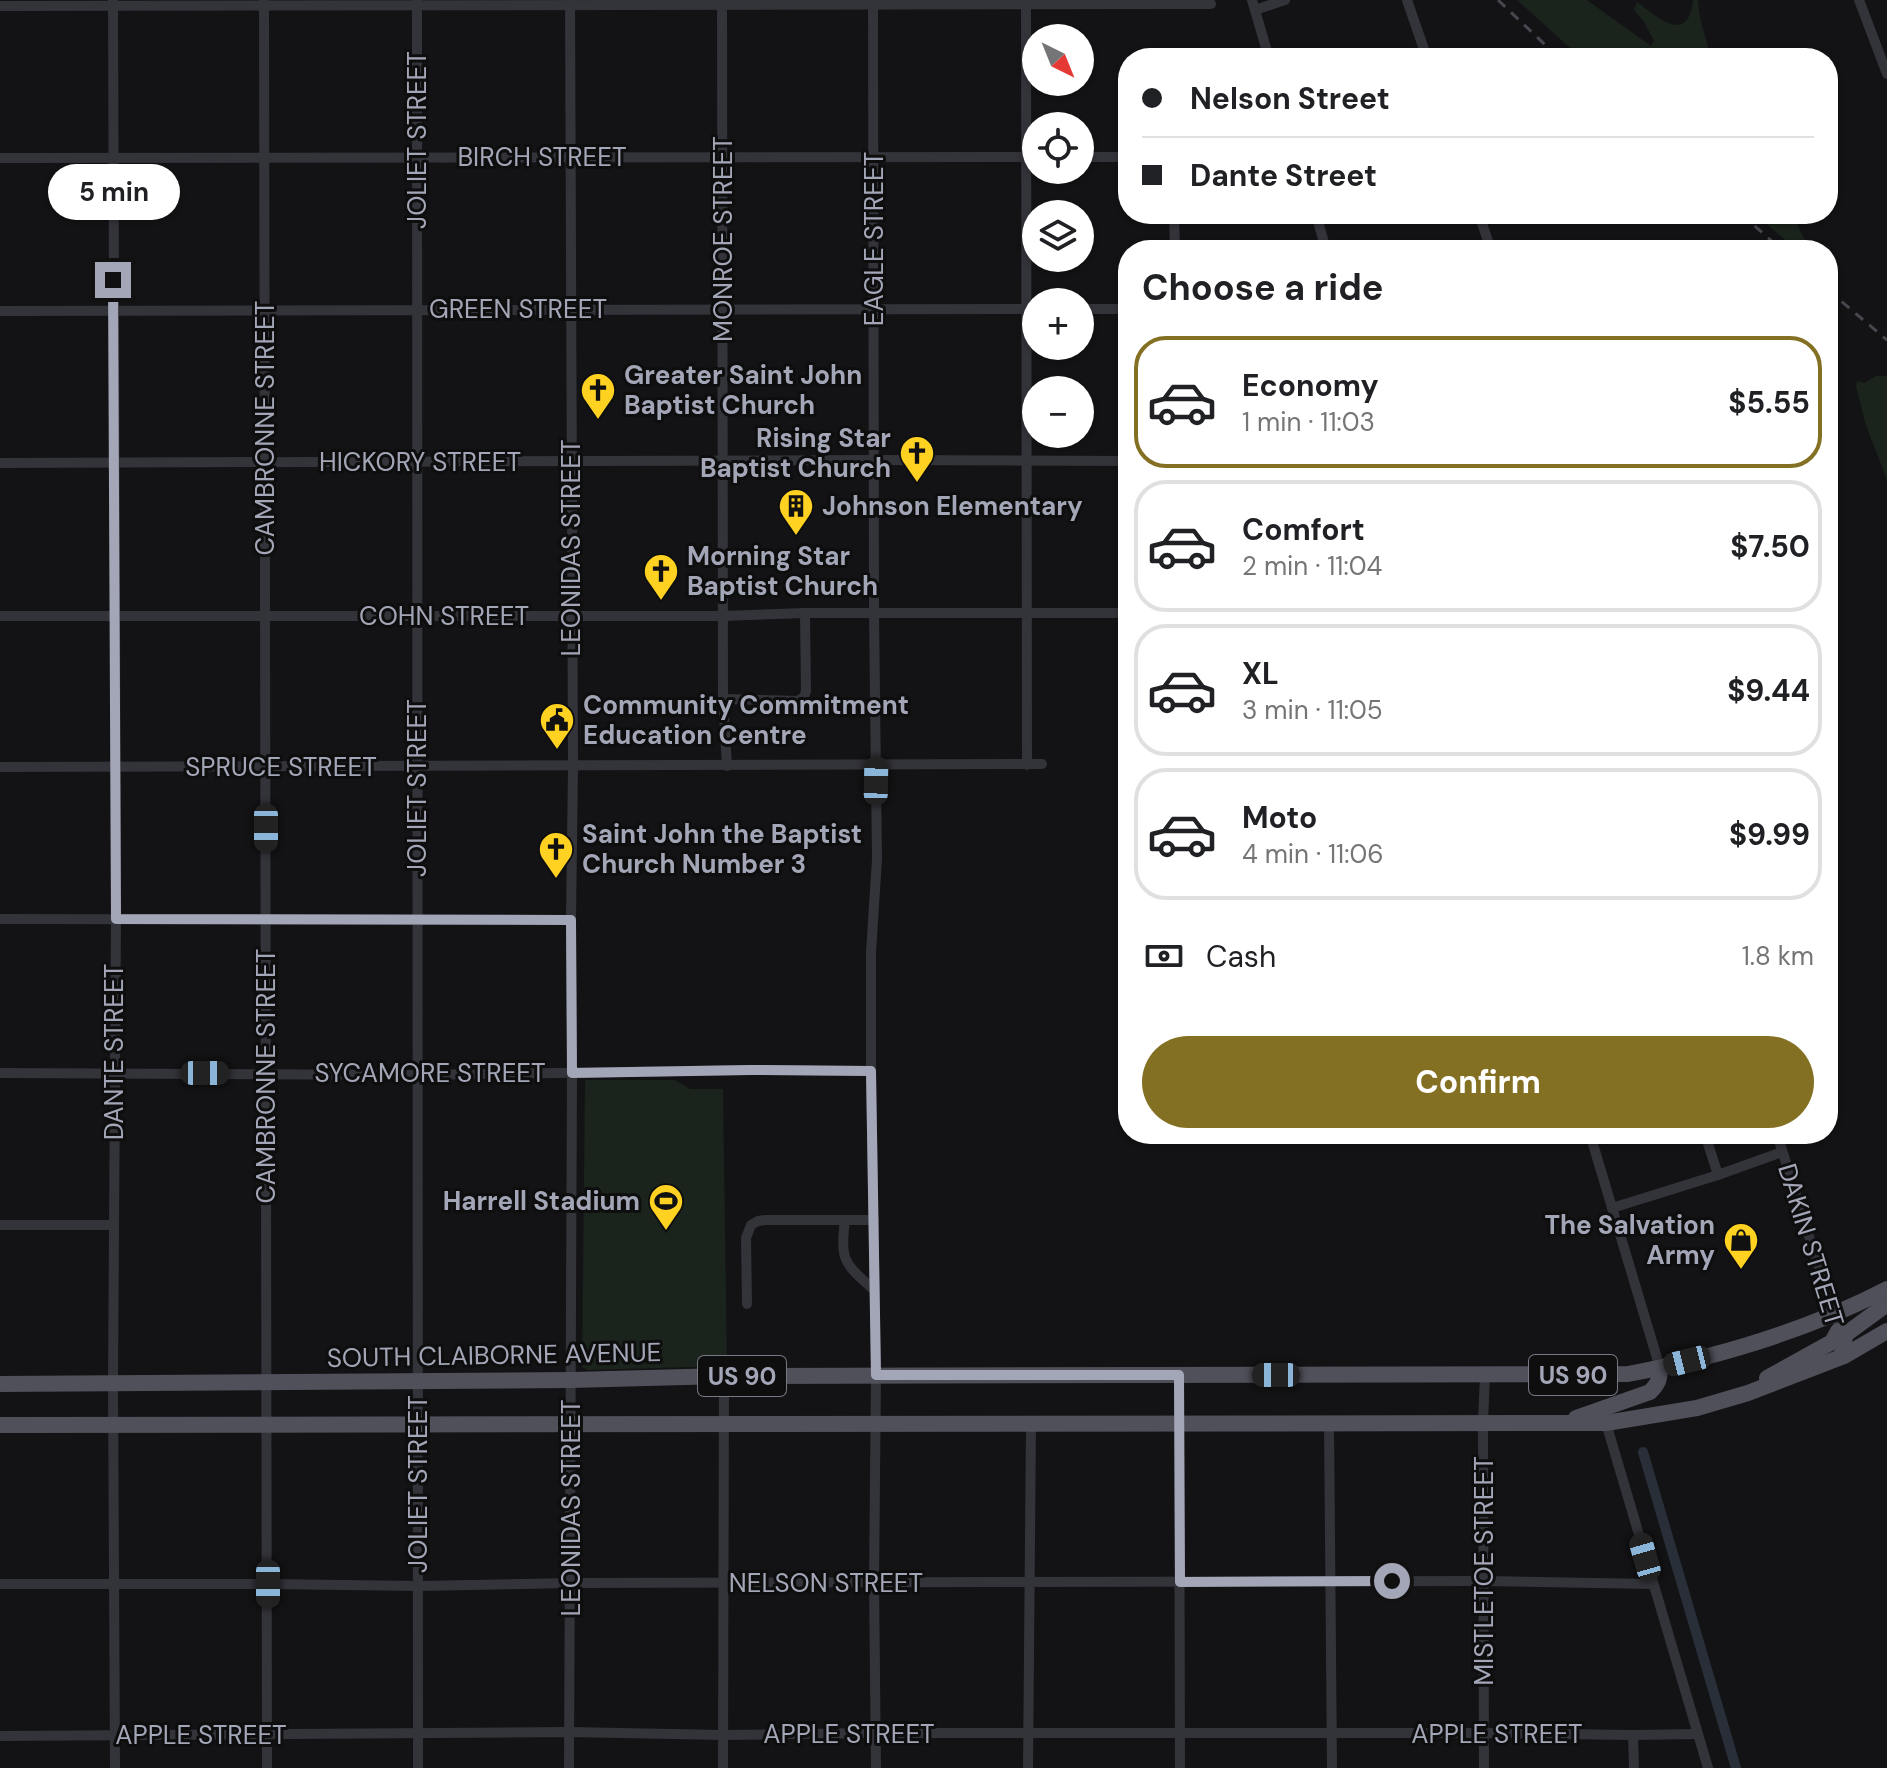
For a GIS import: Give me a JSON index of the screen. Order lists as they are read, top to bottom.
{
  "streets": {
    "main road": ["SOUTH CLAIBORNE AVENUE", "US 90"],
    "street": [
      "JOLIET STREET",
      "BIRCH STREET",
      "MONROE STREET",
      "EAGLE STREET",
      "GREEN STREET",
      "CAMBRONNE STREET",
      "HICKORY STREET",
      "LEONIDAS STREET",
      "COHN STREET",
      "SPRUCE STREET",
      "DANTE STREET",
      "SYCAMORE STREET",
      "DAKIN STREET",
      "MISTLETOE STREET",
      "NELSON STREET",
      "APPLE STREET"
    ]
  },
  "crossings": [
    ["JOLIET STREET", "BIRCH STREET"],
    ["JOLIET STREET", "GREEN STREET"],
    ["JOLIET STREET", "HICKORY STREET"],
    ["JOLIET STREET", "COHN STREET"],
    ["JOLIET STREET", "SPRUCE STREET"],
    ["JOLIET STREET", "SYCAMORE STREET"],
    ["JOLIET STREET", "SOUTH CLAIBORNE AVENUE"],
    ["JOLIET STREET", "US 90"],
    ["JOLIET STREET", "NELSON STREET"],
    ["JOLIET STREET", "APPLE STREET"],
    ["BIRCH STREET", "MONROE STREET"],
    ["BIRCH STREET", "EAGLE STREET"],
    ["BIRCH STREET", "CAMBRONNE STREET"],
    ["BIRCH STREET", "LEONIDAS STREET"],
    ["BIRCH STREET", "DANTE STREET"],
    ["MONROE STREET", "GREEN STREET"],
    ["MONROE STREET", "HICKORY STREET"],
    ["MONROE STREET", "COHN STREET"],
    ["MONROE STREET", "SPRUCE STREET"],
    ["EAGLE STREET", "GREEN STREET"],
    ["EAGLE STREET", "HICKORY STREET"],
    ["EAGLE STREET", "COHN STREET"],
    ["EAGLE STREET", "SPRUCE STREET"],
    ["EAGLE STREET", "SYCAMORE STREET"],
    ["EAGLE STREET", "SOUTH CLAIBORNE AVENUE"],
    ["GREEN STREET", "CAMBRONNE STREET"],
    ["GREEN STREET", "LEONIDAS STREET"],
    ["GREEN STREET", "DANTE STREET"],
    ["CAMBRONNE STREET", "HICKORY STREET"],
    ["CAMBRONNE STREET", "COHN STREET"],
    ["CAMBRONNE STREET", "SPRUCE STREET"],
    ["CAMBRONNE STREET", "SYCAMORE STREET"],
    ["CAMBRONNE STREET", "SOUTH CLAIBORNE AVENUE"],
    ["CAMBRONNE STREET", "US 90"],
    ["CAMBRONNE STREET", "NELSON STREET"],
    ["CAMBRONNE STREET", "APPLE STREET"],
    ["HICKORY STREET", "LEONIDAS STREET"],
    ["HICKORY STREET", "DANTE STREET"],
    ["LEONIDAS STREET", "COHN STREET"],
    ["LEONIDAS STREET", "SPRUCE STREET"],
    ["LEONIDAS STREET", "SYCAMORE STREET"],
    ["LEONIDAS STREET", "SOUTH CLAIBORNE AVENUE"],
    ["LEONIDAS STREET", "US 90"],
    ["LEONIDAS STREET", "NELSON STREET"],
    ["LEONIDAS STREET", "APPLE STREET"],
    ["COHN STREET", "DANTE STREET"],
    ["SPRUCE STREET", "DANTE STREET"],
    ["DANTE STREET", "SYCAMORE STREET"],
    ["DANTE STREET", "SOUTH CLAIBORNE AVENUE"],
    ["DANTE STREET", "US 90"],
    ["DANTE STREET", "NELSON STREET"],
    ["DANTE STREET", "APPLE STREET"],
    ["DAKIN STREET", "US 90"],
    ["SOUTH CLAIBORNE AVENUE", "US 90"],
    ["SOUTH CLAIBORNE AVENUE", "MISTLETOE STREET"],
    ["US 90", "MISTLETOE STREET"],
    ["MISTLETOE STREET", "NELSON STREET"],
    ["MISTLETOE STREET", "APPLE STREET"]
  ],
  "places": {
    "church": [
      "Greater Saint John Baptist Church",
      "Rising Star Baptist Church",
      "Morning Star Baptist Church",
      "Saint John the Baptist Church Number 3"
    ],
    "building": ["Johnson Elementary"],
    "public building": ["Community Commitment Education Centre"],
    "sports": ["Harrell Stadium"],
    "shop": ["The Salvation Army"]
  },
  "north": "bottom right",
  "page": {
    "map_buttons": ["+", "−"],
    "banner": ["Nelson Street", "Dante Street"],
    "bubble": "5 min",
    "heading": "Choose a ride",
    "list": [
      {
        "name": "Economy",
        "note": "1 min · 11:03",
        "value": "$5.55"
      },
      {
        "name": "Comfort",
        "note": "2 min · 11:04",
        "value": "$7.50"
      },
      {
        "name": "XL",
        "note": "3 min · 11:05",
        "value": "$9.44"
      },
      {
        "name": "Moto",
        "note": "4 min · 11:06",
        "value": "$9.99"
      }
    ],
    "pay": ["Cash", "1.8 km"],
    "buttons": "Confirm"
  }
}
